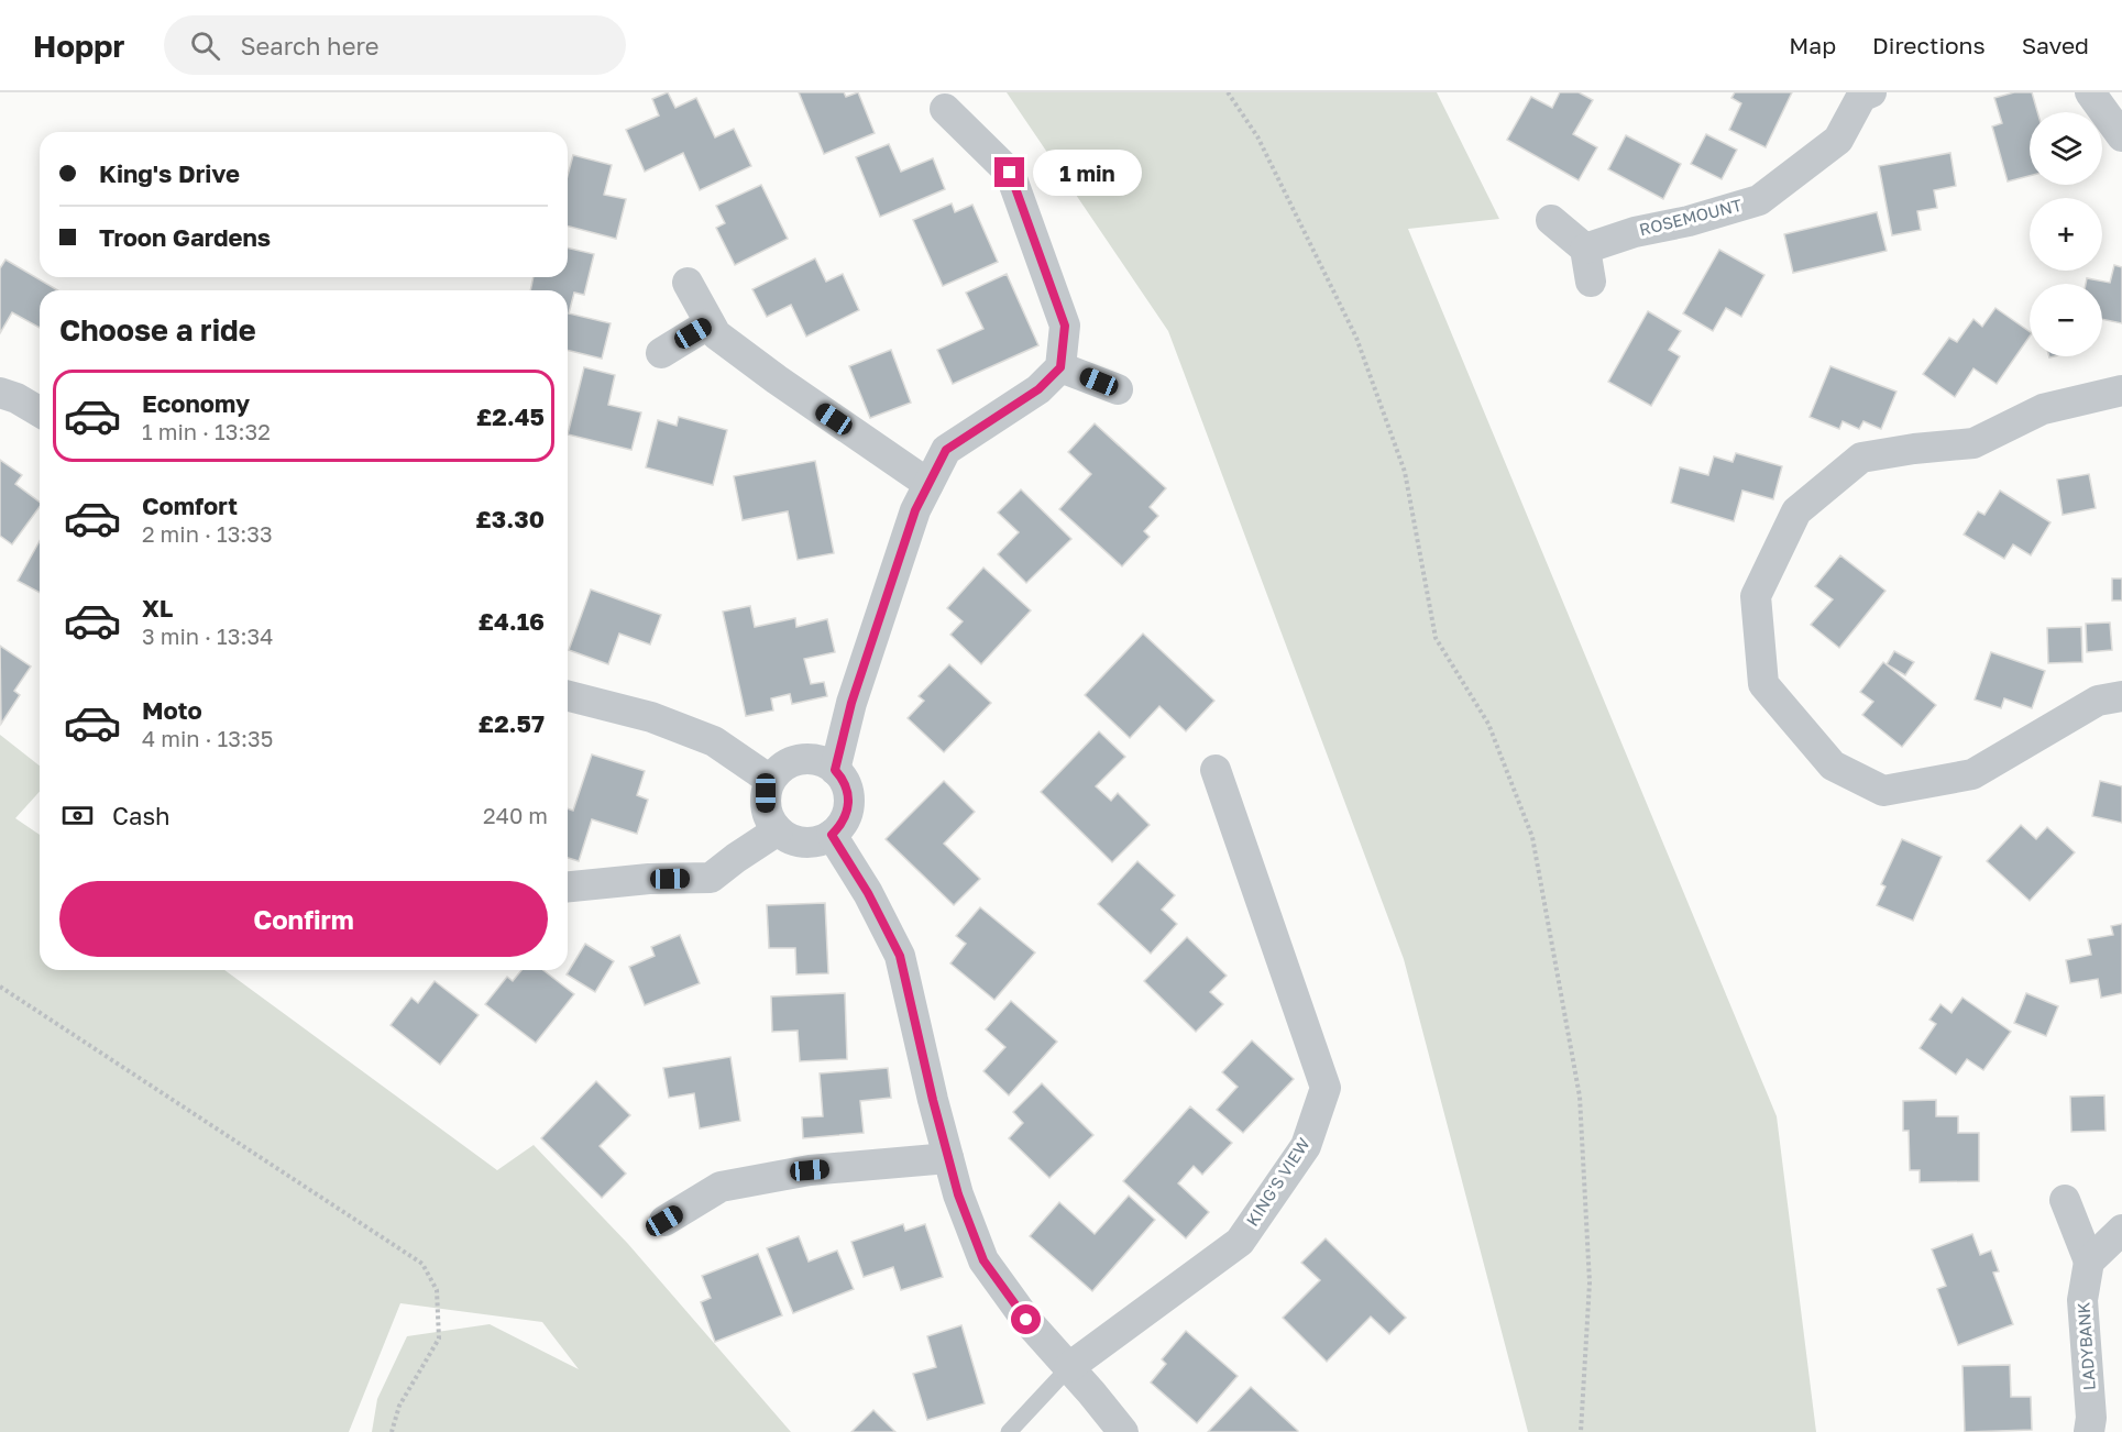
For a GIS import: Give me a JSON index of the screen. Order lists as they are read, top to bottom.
{
  "streets": {
    "street": ["ROSEMOUNT", "KING'S VIEW", "LADYBANK"]
  },
  "page": {
    "header": "Hoppr",
    "search": "Search here",
    "nav": ["Map", "Directions", "Saved"],
    "map_buttons": ["+", "−"],
    "banner": ["King's Drive", "Troon Gardens"],
    "bubble": "1 min",
    "heading": "Choose a ride",
    "list": [
      {
        "name": "Economy",
        "note": "1 min · 13:32",
        "value": "£2.45"
      },
      {
        "name": "Comfort",
        "note": "2 min · 13:33",
        "value": "£3.30"
      },
      {
        "name": "XL",
        "note": "3 min · 13:34",
        "value": "£4.16"
      },
      {
        "name": "Moto",
        "note": "4 min · 13:35",
        "value": "£2.57"
      }
    ],
    "pay": ["Cash", "240 m"],
    "buttons": "Confirm"
  }
}
